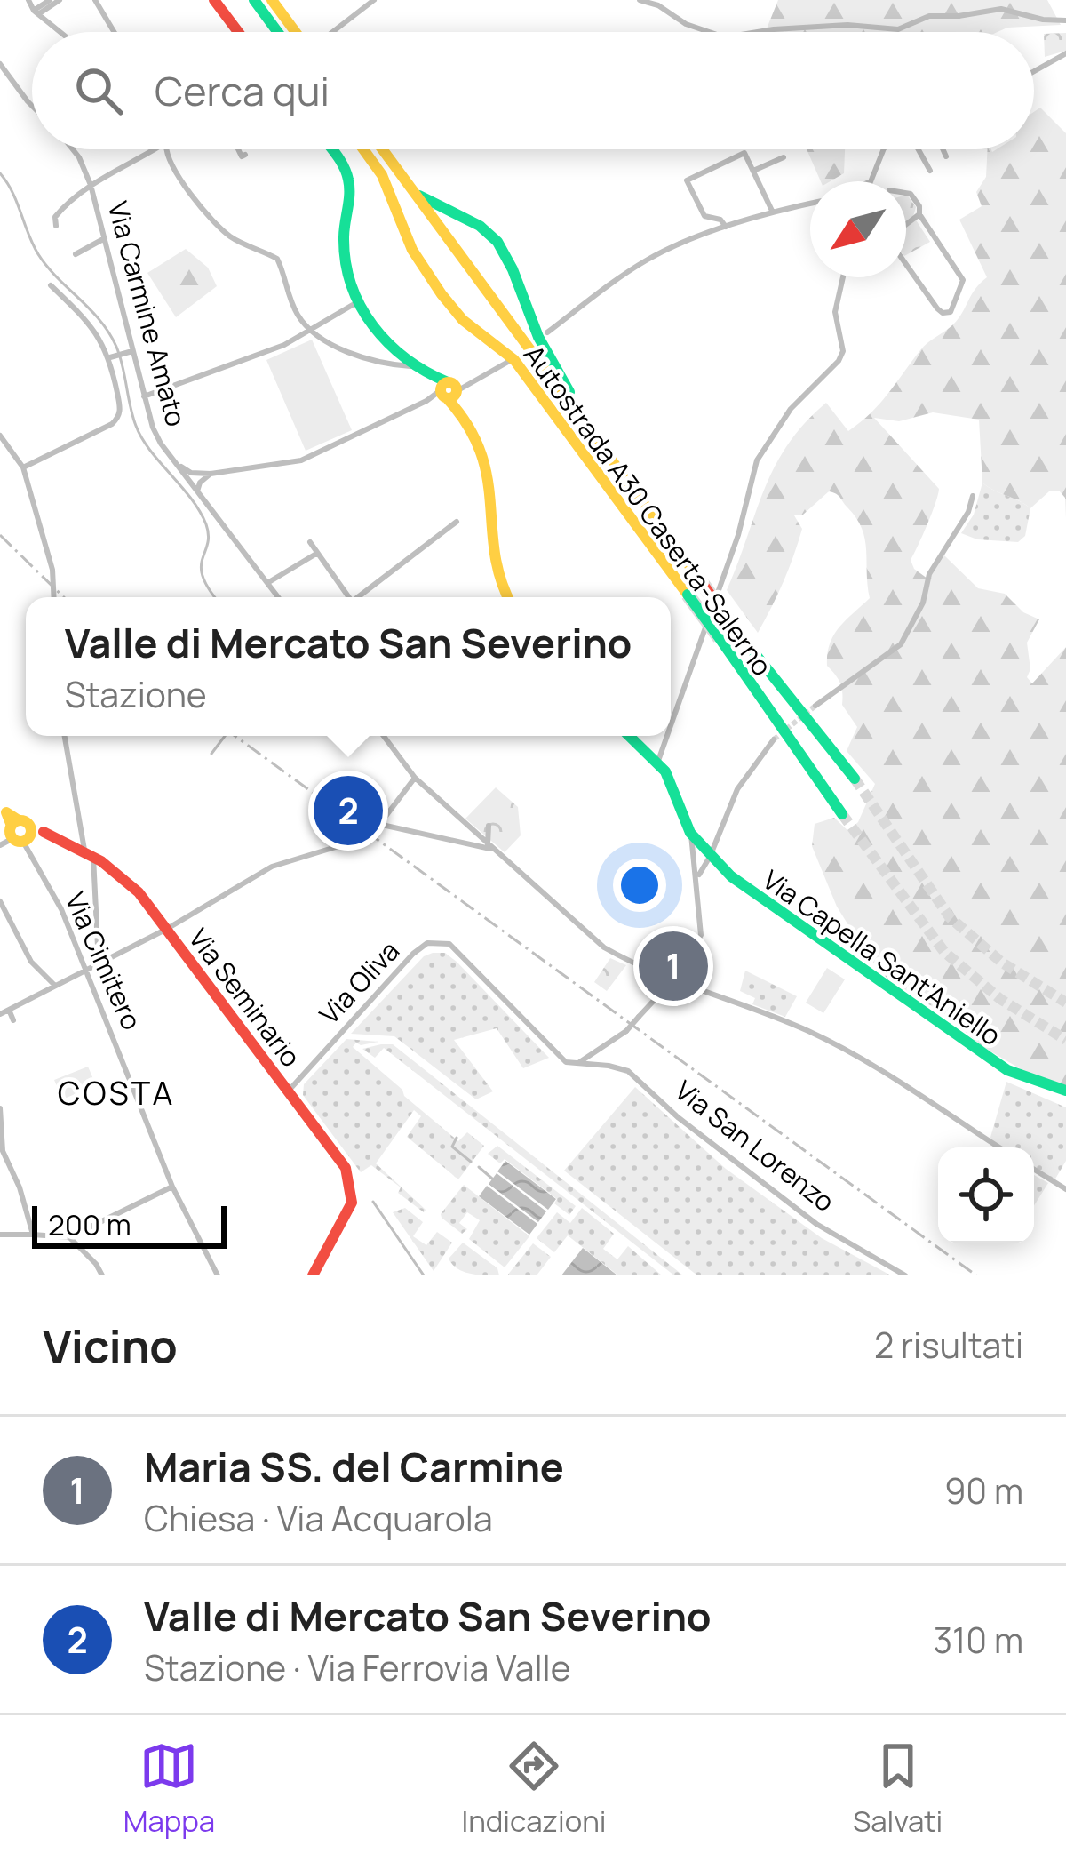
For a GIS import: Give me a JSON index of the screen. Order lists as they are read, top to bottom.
{
  "streets": {
    "main road": [
      "Autostrada A30 Caserta-Salerno",
      "Via Capella Sant'Aniello",
      "Via Cimitero",
      "Via Seminario"
    ],
    "street": ["Via Carmine Amato", "Via Oliva", "Via San Lorenzo"]
  },
  "crossings": [
    ["Via Cimitero", "Via Seminario"],
    ["Via Oliva", "Via Seminario"],
    ["Via Oliva", "Via San Lorenzo"]
  ],
  "districts": ["COSTA"],
  "scale_bar": "200 m",
  "north": "bottom left",
  "page": {
    "search": "Cerca qui",
    "popup": ["Valle di Mercato San Severino", "Stazione"],
    "pins": ["2", "1"],
    "scale": "200 m",
    "heading": ["Vicino", "2 risultati"],
    "list": [
      {
        "mark": "1",
        "name": "Maria SS. del Carmine",
        "note": "Chiesa · Via Acquarola",
        "value": "90 m"
      },
      {
        "mark": "2",
        "name": "Valle di Mercato San Severino",
        "note": "Stazione · Via Ferrovia Valle",
        "value": "310 m"
      }
    ],
    "nav": ["Mappa", "Indicazioni", "Salvati"]
  }
}
